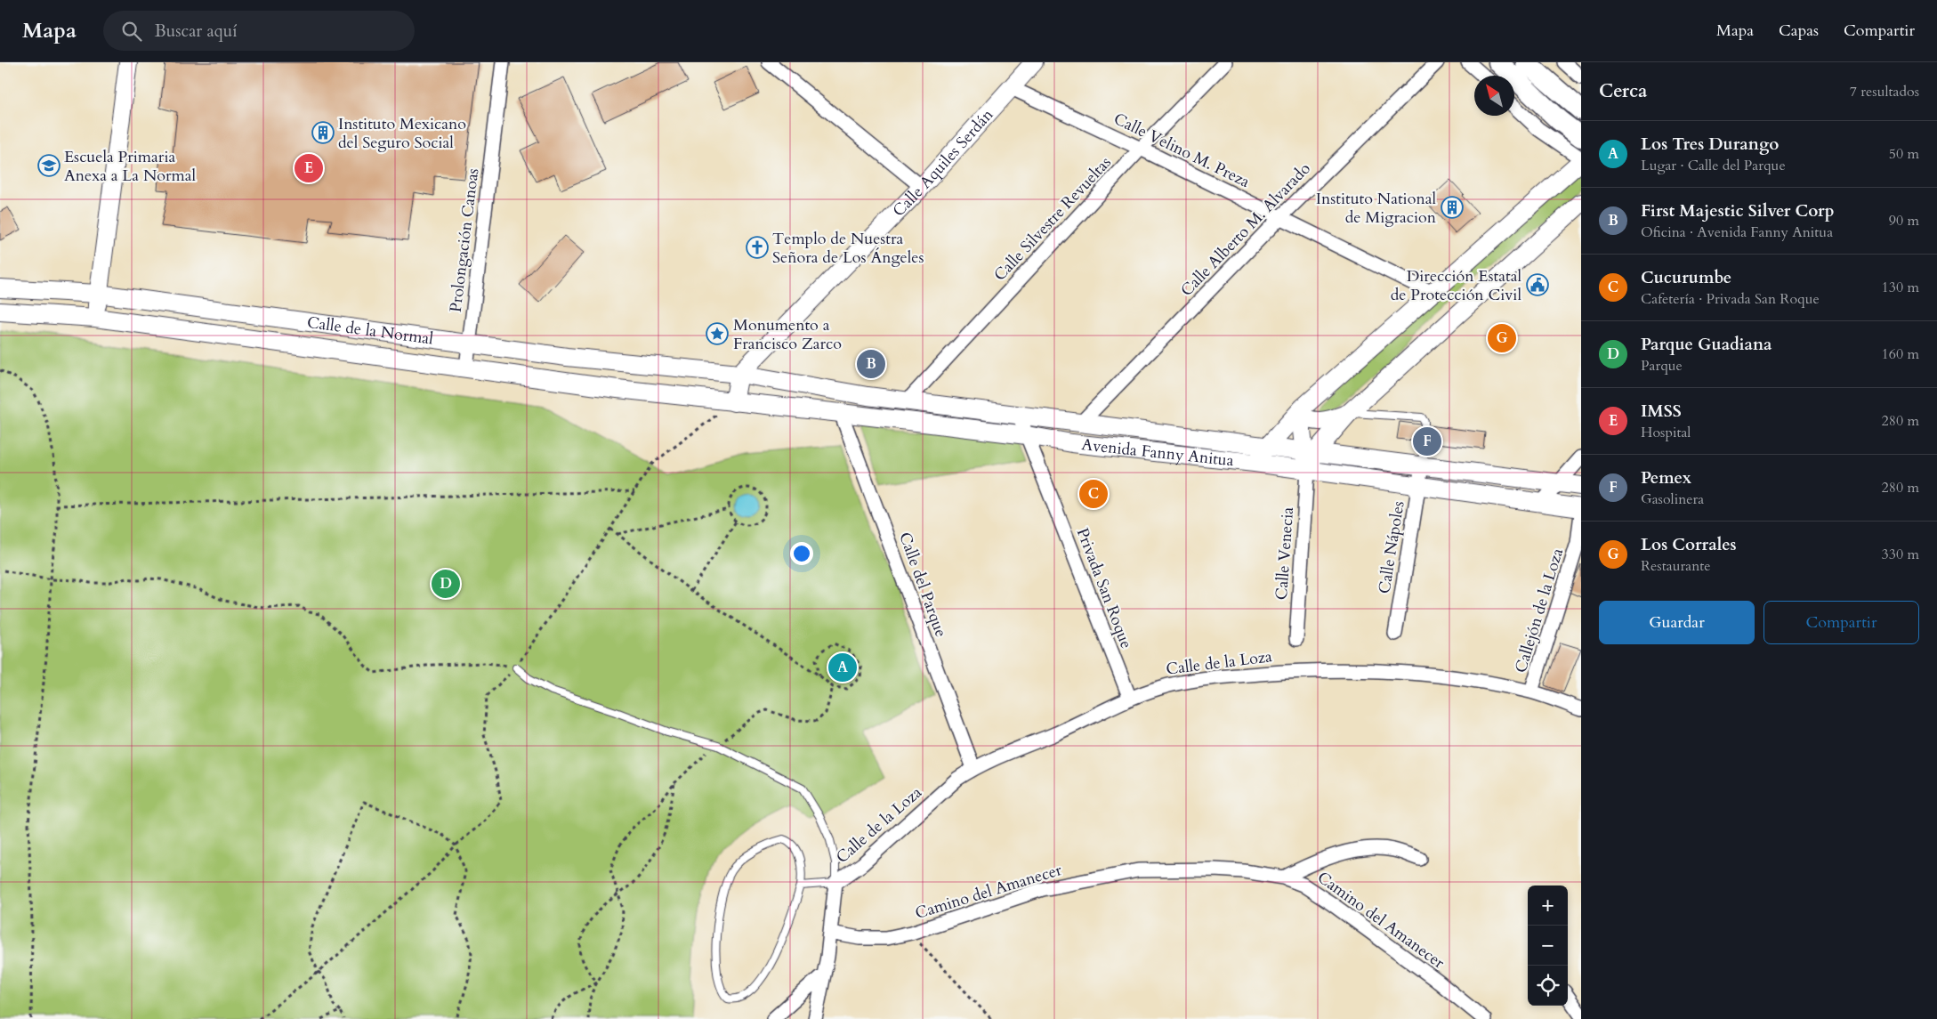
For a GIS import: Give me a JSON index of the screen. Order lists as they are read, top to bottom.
{
  "streets": {
    "main road": ["Calle Aquiles Serdán", "Calle de la Normal", "Avenida Fanny Anitua"],
    "street": [
      "Calle Velino M. Preza",
      "Calle Silvestre Revueltas",
      "Calle Alberto M. Alvarado",
      "Prolongación Canoas",
      "Calle Nápoles",
      "Calle Venecia",
      "Calle del Parque",
      "Privada San Roque",
      "Callejón de la Loza",
      "Calle de la Loza",
      "Camino del Amanecer"
    ]
  },
  "crossings": [
    ["Calle Velino M. Preza", "Calle Aquiles Serdán"],
    ["Calle Velino M. Preza", "Calle Silvestre Revueltas"],
    ["Calle Velino M. Preza", "Calle Alberto M. Alvarado"],
    ["Calle Aquiles Serdán", "Calle de la Normal"],
    ["Calle Aquiles Serdán", "Avenida Fanny Anitua"],
    ["Calle Silvestre Revueltas", "Avenida Fanny Anitua"],
    ["Calle Alberto M. Alvarado", "Avenida Fanny Anitua"],
    ["Prolongación Canoas", "Calle de la Normal"],
    ["Calle de la Normal", "Avenida Fanny Anitua"],
    ["Avenida Fanny Anitua", "Calle Nápoles"],
    ["Avenida Fanny Anitua", "Calle Venecia"],
    ["Avenida Fanny Anitua", "Calle del Parque"],
    ["Avenida Fanny Anitua", "Privada San Roque"],
    ["Calle del Parque", "Calle de la Loza"],
    ["Privada San Roque", "Calle de la Loza"],
    ["Callejón de la Loza", "Calle de la Loza"]
  ],
  "places": {
    "building": ["Instituto Mexicano del Seguro Social", "Instituto National de Migracion"],
    "school or university": ["Escuela Primaria Anexa a La Normal"],
    "church": ["Templo de Nuestra Señora de Los Ángeles"],
    "public building": ["Dirección Estatal de Protección Civil"],
    "place": ["Monumento a Francisco Zarco"]
  },
  "north": "top left",
  "page": {
    "header": "Mapa",
    "search": "Buscar aquí",
    "nav": ["Mapa", "Capas", "Compartir"],
    "heading": ["Cerca", "7 resultados"],
    "list": [
      {
        "mark": "A",
        "name": "Los Tres Durango",
        "note": "Lugar · Calle del Parque",
        "value": "50 m"
      },
      {
        "mark": "B",
        "name": "First Majestic Silver Corp",
        "note": "Oficina · Avenida Fanny Anitua",
        "value": "90 m"
      },
      {
        "mark": "C",
        "name": "Cucurumbe",
        "note": "Cafetería · Privada San Roque",
        "value": "130 m"
      },
      {
        "mark": "D",
        "name": "Parque Guadiana",
        "note": "Parque",
        "value": "160 m"
      },
      {
        "mark": "E",
        "name": "IMSS",
        "note": "Hospital",
        "value": "280 m"
      },
      {
        "mark": "F",
        "name": "Pemex",
        "note": "Gasolinera",
        "value": "280 m"
      },
      {
        "mark": "G",
        "name": "Los Corrales",
        "note": "Restaurante",
        "value": "330 m"
      }
    ],
    "pins": [
      "E",
      "G",
      "B",
      "F",
      "C",
      "D",
      "A"
    ],
    "buttons": ["Guardar", "Compartir"],
    "map_buttons": ["+", "−"]
  }
}
